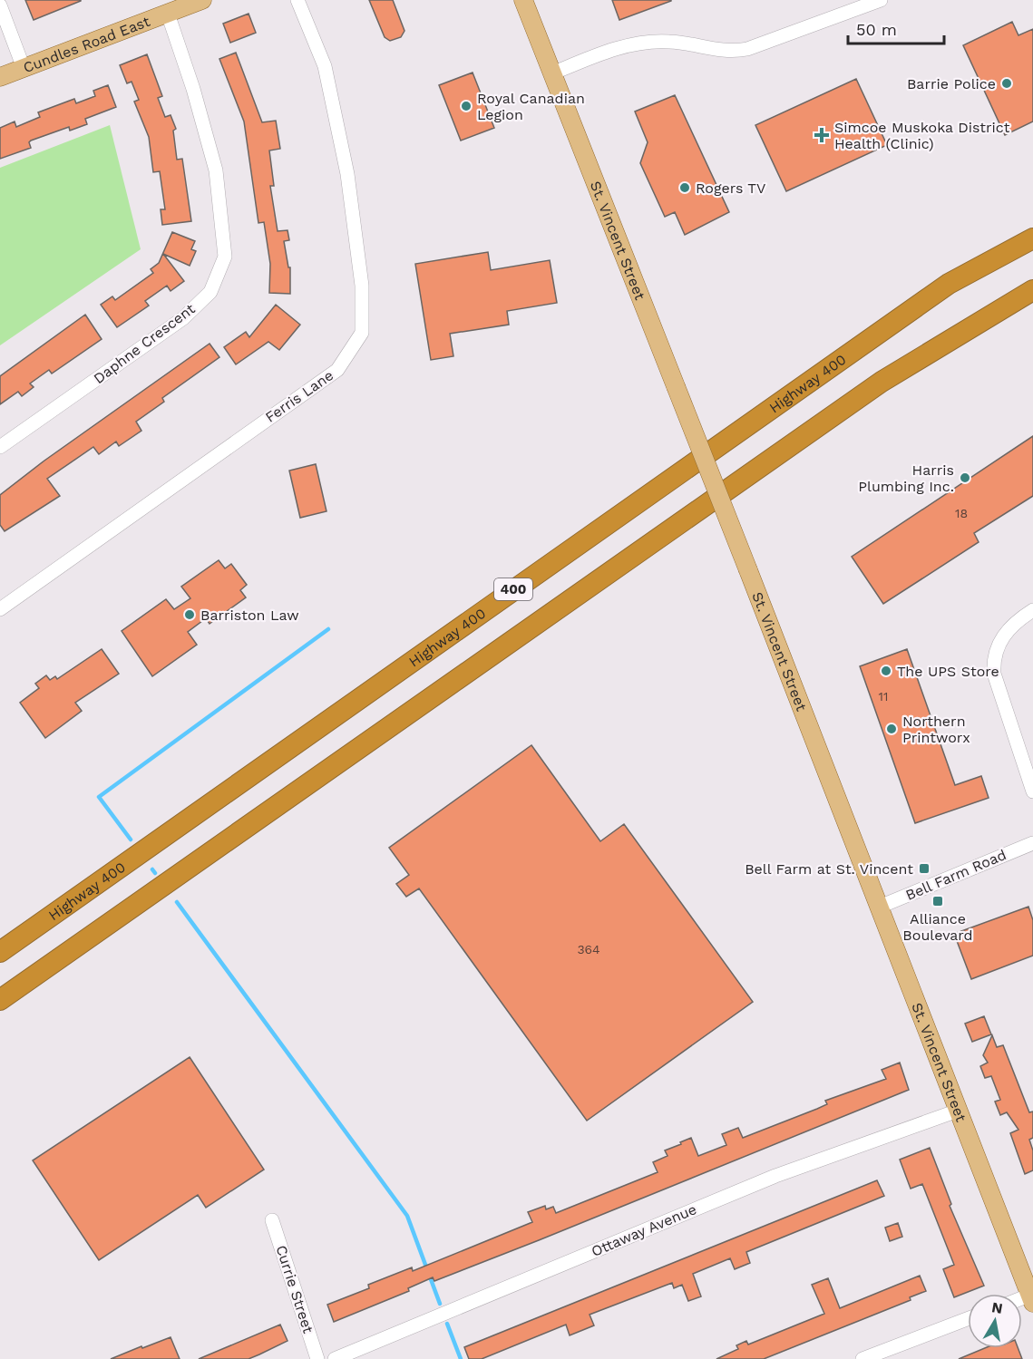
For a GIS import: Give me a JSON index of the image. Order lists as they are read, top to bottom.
{
  "streets": {
    "highway": ["Highway 400", "400"],
    "main road": ["Cundles Road East", "St. Vincent Street"],
    "street": [
      "Daphne Crescent",
      "Ferris Lane",
      "Bell Farm Road",
      "Ottaway Avenue",
      "Currie Street"
    ]
  },
  "crossings": [
    ["Cundles Road East", "Daphne Crescent"],
    ["St. Vincent Street", "Bell Farm Road"],
    ["St. Vincent Street", "Ottaway Avenue"]
  ],
  "places": {
    "other": [
      "Barrie Police",
      "Royal Canadian Legion",
      "Rogers TV",
      "Harris Plumbing Inc.",
      "Barriston Law",
      "The UPS Store",
      "Northern Printworx"
    ],
    "health": ["Simcoe Muskoka District Health (Clinic)"],
    "transit": ["Bell Farm at St. Vincent", "Alliance Boulevard"]
  },
  "house_numbers": ["18", "11", "364"],
  "scale_bar": "50 m",
  "north": "top"
}
